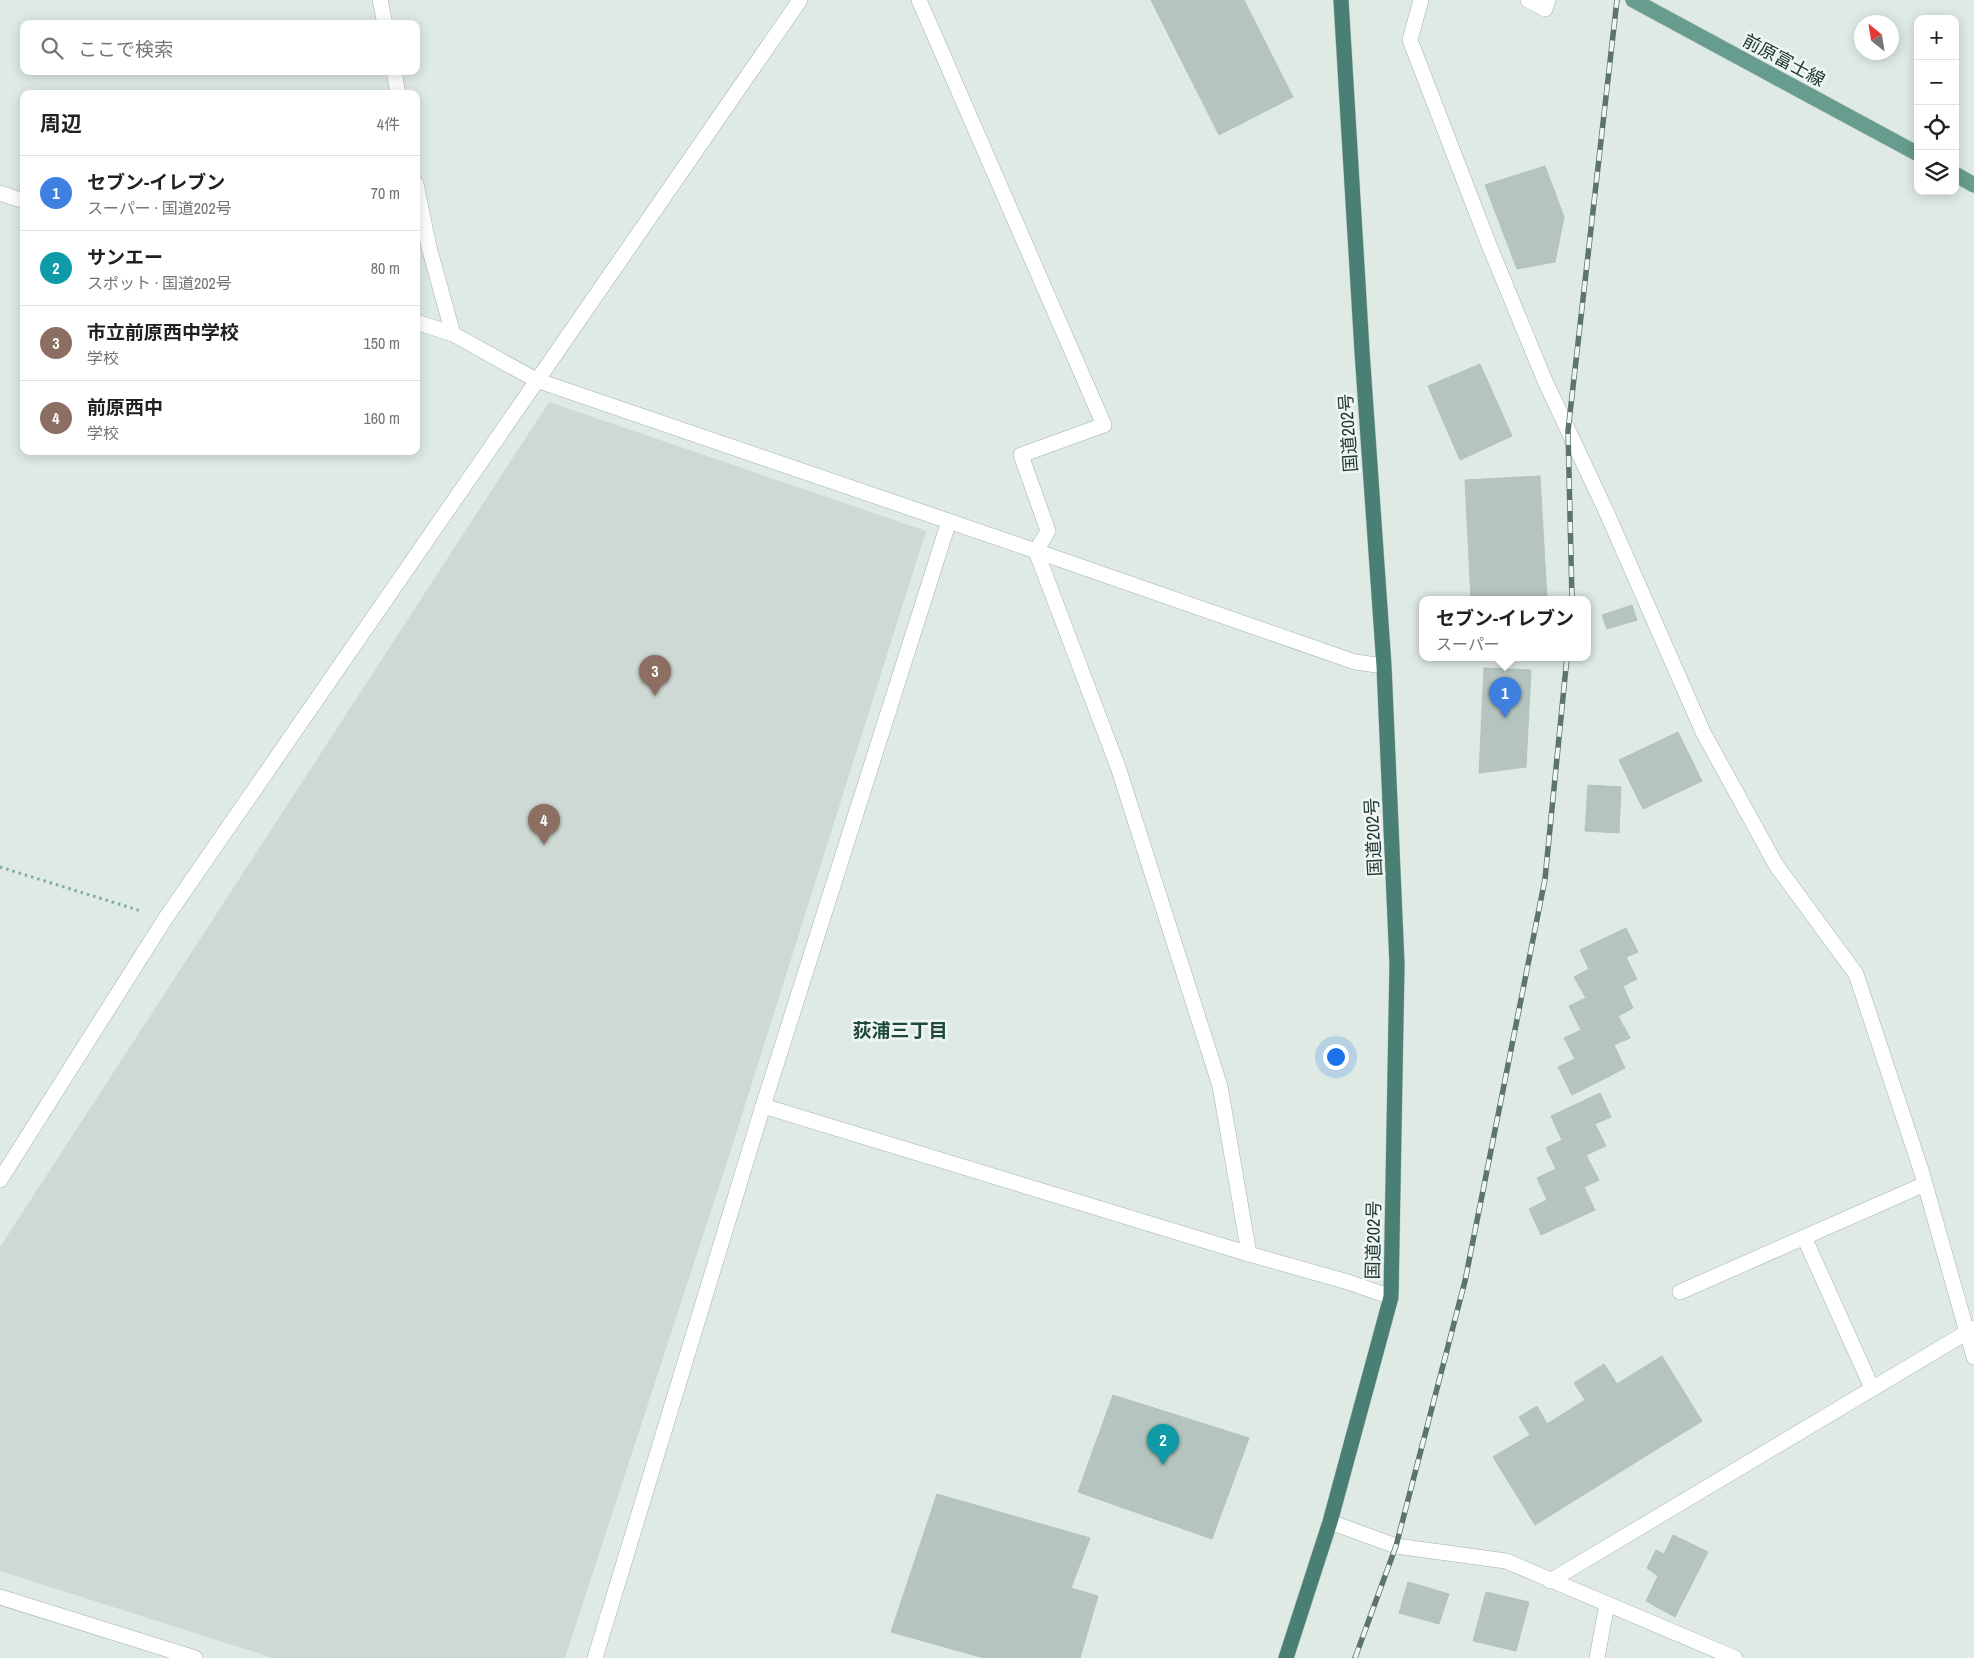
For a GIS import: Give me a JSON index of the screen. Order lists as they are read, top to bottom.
{
  "streets": {
    "highway": ["国道202号"],
    "main road": ["前原富士線"]
  },
  "districts": ["荻浦三丁目"],
  "north": "top left",
  "page": {
    "map_buttons": ["+", "−"],
    "search": "ここで検索",
    "heading": ["周辺", "4件"],
    "list": [
      {
        "mark": "1",
        "name": "セブン-イレブン",
        "note": "スーパー · 国道202号",
        "value": "70 m"
      },
      {
        "mark": "2",
        "name": "サンエー",
        "note": "スポット · 国道202号",
        "value": "80 m"
      },
      {
        "mark": "3",
        "name": "市立前原西中学校",
        "note": "学校",
        "value": "150 m"
      },
      {
        "mark": "4",
        "name": "前原西中",
        "note": "学校",
        "value": "160 m"
      }
    ],
    "popup": ["セブン-イレブン", "スーパー"],
    "pins": [
      "3",
      "1",
      "4",
      "2"
    ]
  }
}
